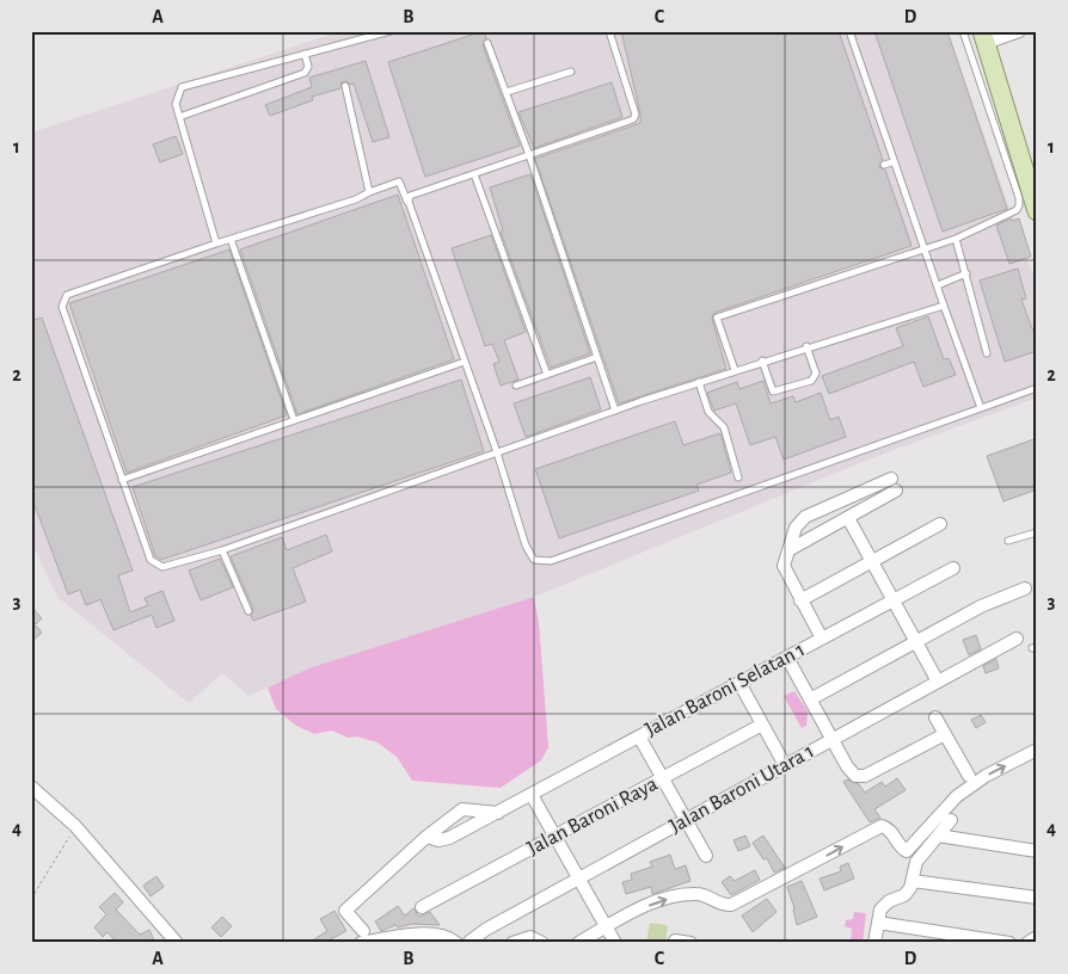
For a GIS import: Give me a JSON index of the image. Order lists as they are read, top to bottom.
{
  "streets": {
    "street": ["Jalan Baroni Selatan 1", "Jalan Baroni Utara 1", "Jalan Baroni Raya"]
  },
  "grid": {
    "columns": [
      "A",
      "B",
      "C",
      "D"
    ],
    "rows": [
      "1",
      "2",
      "3",
      "4"
    ]
  }
}
